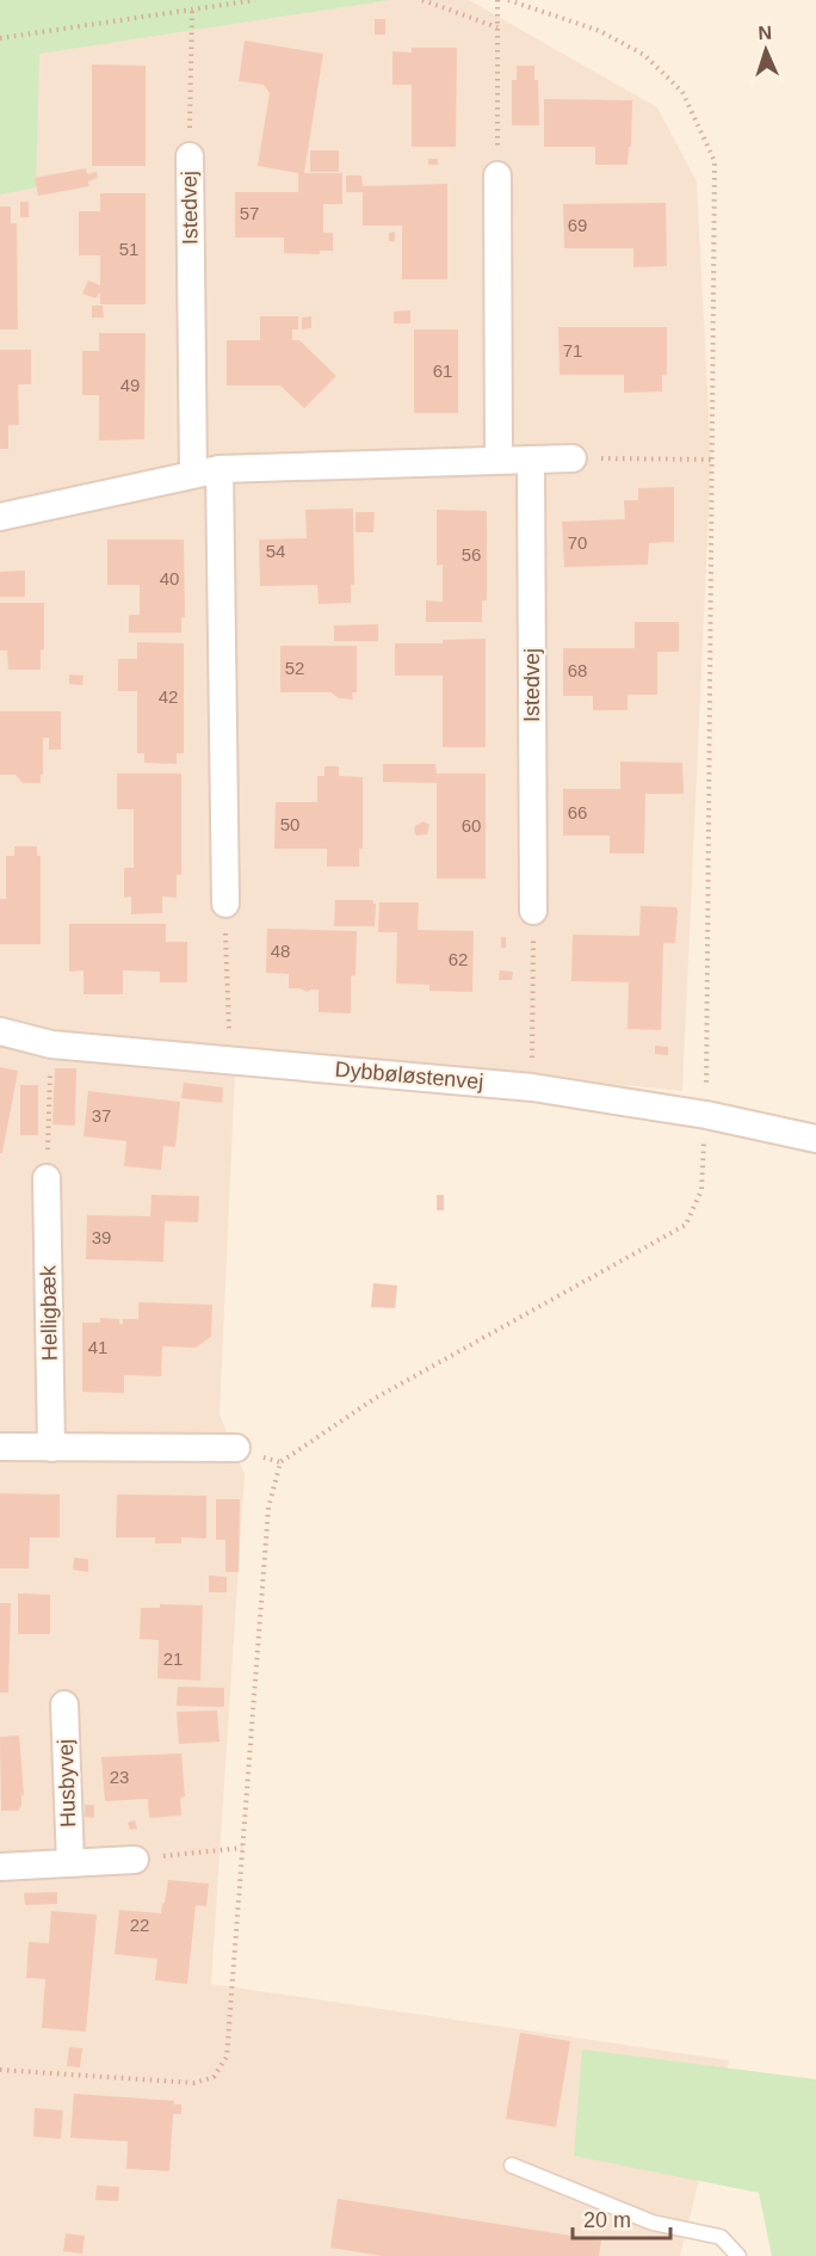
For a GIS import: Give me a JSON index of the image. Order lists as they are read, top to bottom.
{
  "streets": {
    "street": [
      "Istedvej",
      "Dybbøløstenvej",
      "Helligbæk",
      "Husbyvej"
    ]
  },
  "house_numbers": [
    "57",
    "69",
    "51",
    "71",
    "61",
    "49",
    "70",
    "54",
    "56",
    "40",
    "52",
    "68",
    "42",
    "66",
    "50",
    "60",
    "48",
    "62",
    "37",
    "39",
    "41",
    "21",
    "23",
    "22"
  ],
  "scale_bar": "20 m",
  "north": "top"
}
